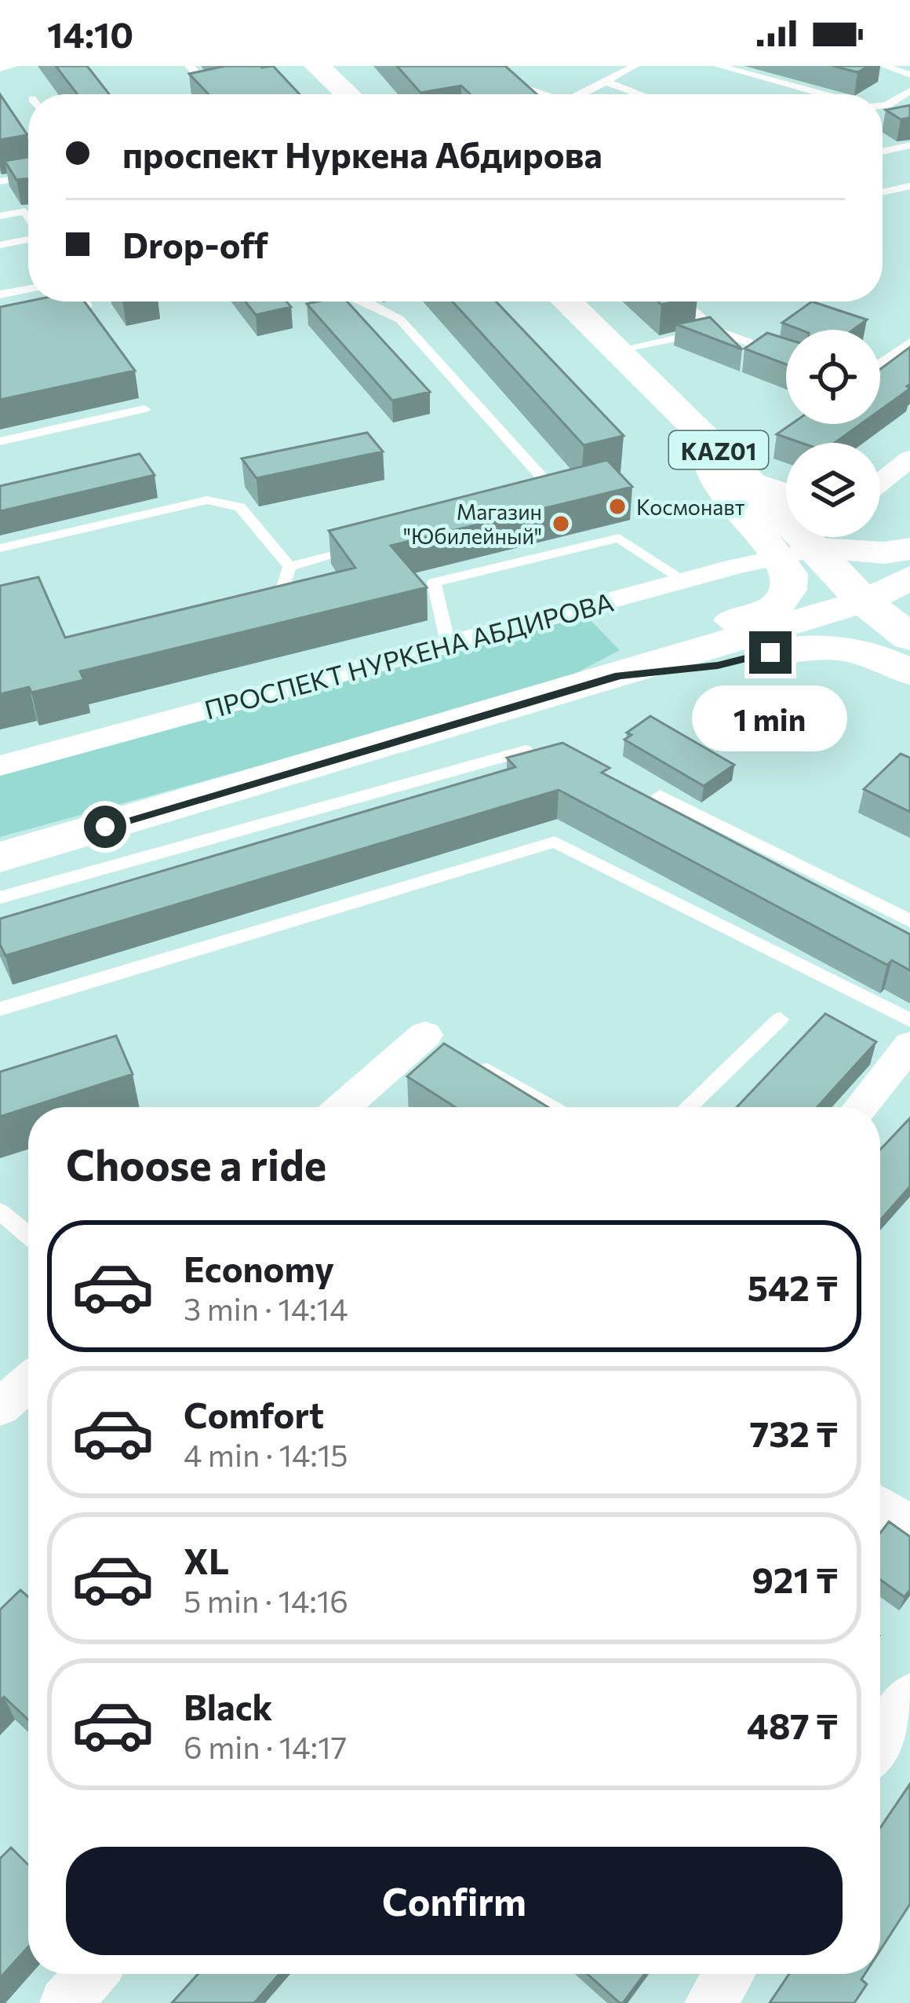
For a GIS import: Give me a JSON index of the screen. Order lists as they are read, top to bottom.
{
  "streets": {
    "highway": ["KАZ01"],
    "street": ["ПРОСПЕКТ НУРКЕНА АБДИРОВА"]
  },
  "crossings": [
    ["KАZ01", "ПРОСПЕКТ НУРКЕНА АБДИРОВА"]
  ],
  "places": ["Космонавт", "Магазин \"Юбилейный\""],
  "page": {
    "status": "14:10",
    "banner": ["проспект Нуркена Абдирова", "Drop-off"],
    "bubble": "1 min",
    "heading": "Choose a ride",
    "list": [
      {
        "name": "Economy",
        "note": "3 min · 14:14",
        "value": "542 ₸"
      },
      {
        "name": "Comfort",
        "note": "4 min · 14:15",
        "value": "732 ₸"
      },
      {
        "name": "XL",
        "note": "5 min · 14:16",
        "value": "921 ₸"
      },
      {
        "name": "Black",
        "note": "6 min · 14:17",
        "value": "487 ₸"
      }
    ],
    "buttons": "Confirm"
  }
}
